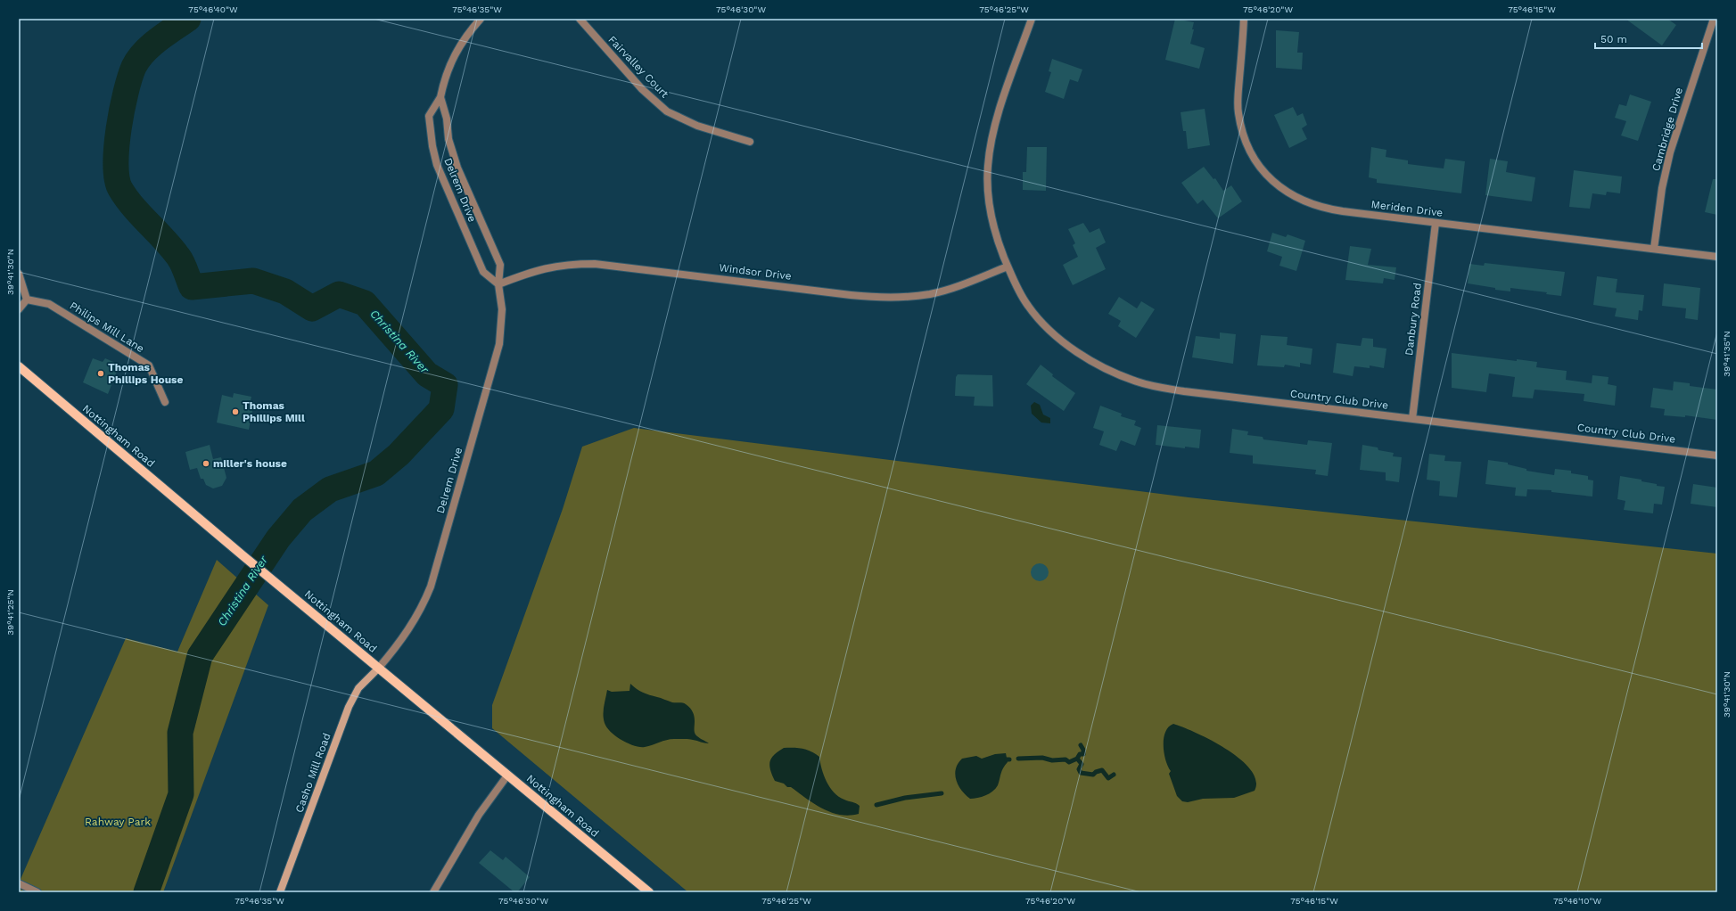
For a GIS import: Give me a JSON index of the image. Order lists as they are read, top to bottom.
{
  "streets": {
    "main road": ["Nottingham Road"],
    "street": [
      "Fairvalley Court",
      "Cambridge Drive",
      "Delrem Drive",
      "Meriden Drive",
      "Windsor Drive",
      "Danbury Road",
      "Philips Mill Lane",
      "Country Club Drive",
      "Casho Mill Road"
    ]
  },
  "crossings": [
    ["Cambridge Drive", "Meriden Drive"],
    ["Delrem Drive", "Windsor Drive"],
    ["Delrem Drive", "Nottingham Road"],
    ["Delrem Drive", "Casho Mill Road"],
    ["Meriden Drive", "Danbury Road"],
    ["Windsor Drive", "Country Club Drive"],
    ["Danbury Road", "Country Club Drive"],
    ["Nottingham Road", "Casho Mill Road"]
  ],
  "water": ["Christina River"],
  "parks": ["Rahway Park"],
  "places": ["Thomas Phillips House", "Thomas Phillips Mill", "miller's house"],
  "scale_bar": "50 m",
  "coordinates": [
    "75°46'40\"W",
    "75°46'35\"W",
    "75°46'30\"W",
    "75°46'25\"W",
    "75°46'20\"W",
    "75°46'15\"W",
    "39°41'30\"N",
    "39°41'35\"N",
    "39°41'25\"N",
    "75°46'10\"W"
  ]
}
